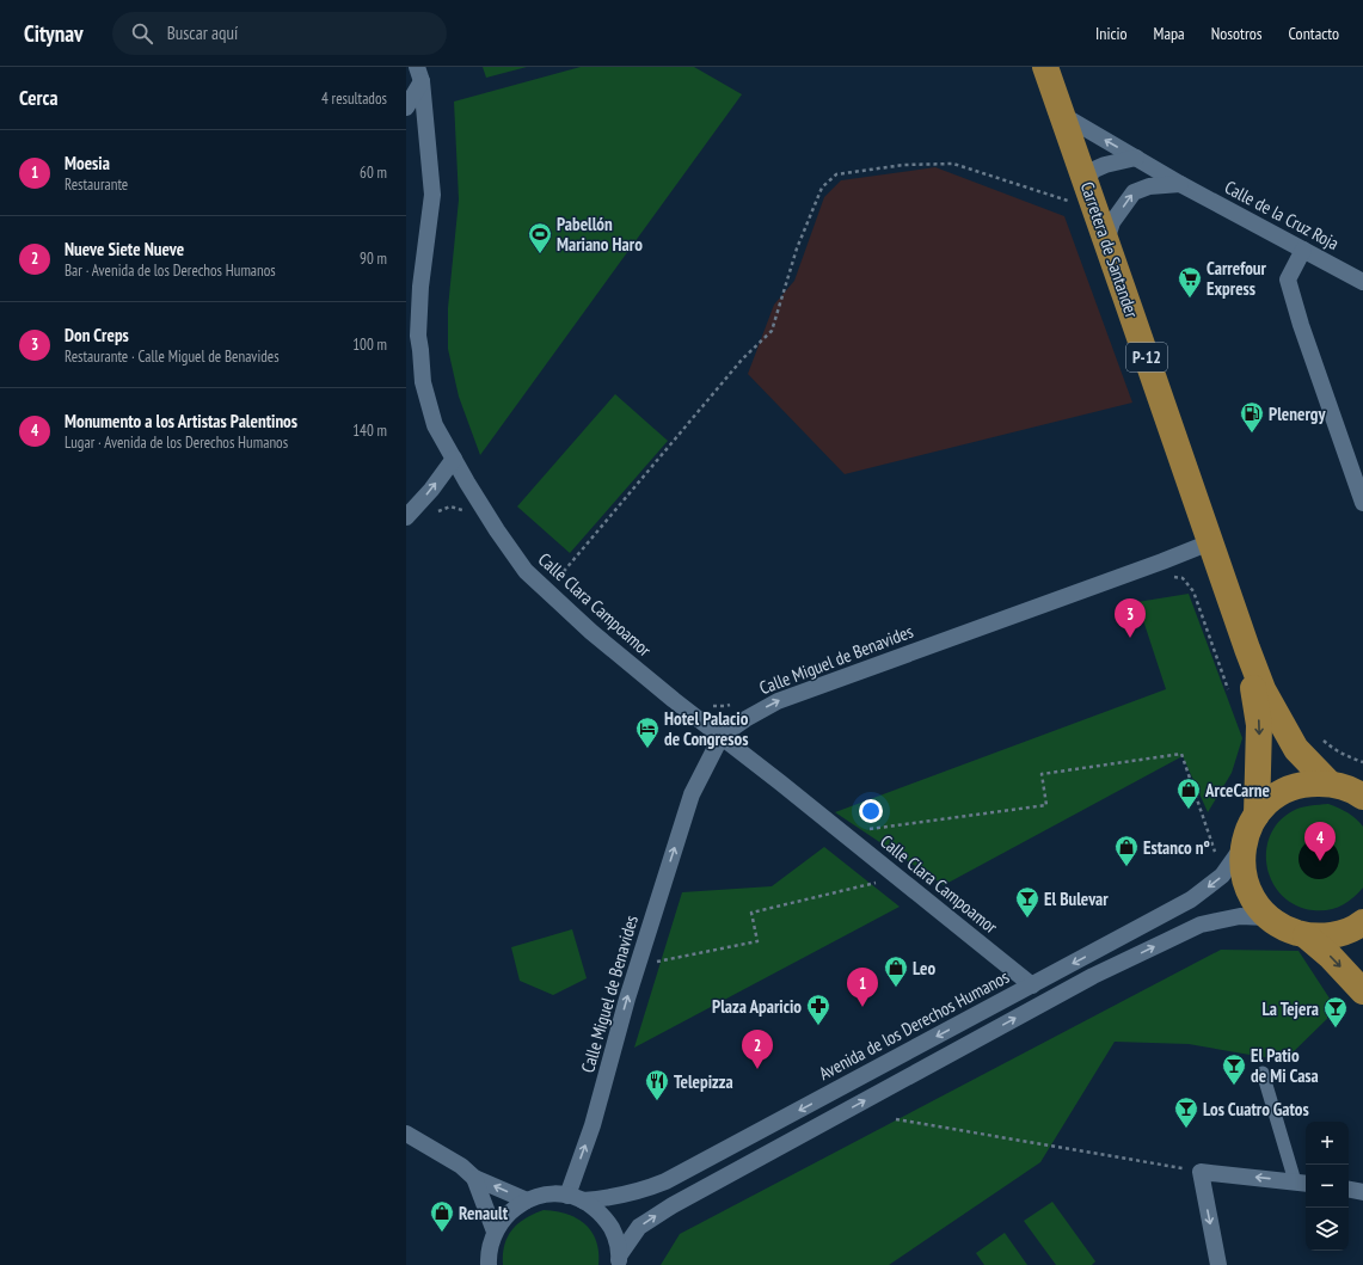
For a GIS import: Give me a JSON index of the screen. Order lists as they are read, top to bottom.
{
  "streets": {
    "highway": ["Carretera de Santander", "P-12"],
    "street": [
      "Calle de la Cruz Roja",
      "Calle Clara Campoamor",
      "Calle Miguel de Benavides",
      "Avenida de los Derechos Humanos"
    ]
  },
  "crossings": [
    ["Calle de la Cruz Roja", "Carretera de Santander"],
    ["Carretera de Santander", "Calle Miguel de Benavides"],
    ["Calle Clara Campoamor", "Calle Miguel de Benavides"],
    ["Calle Clara Campoamor", "Avenida de los Derechos Humanos"]
  ],
  "one_way": ["Calle Miguel de Benavides"],
  "places": {
    "sports": ["Pabellón Mariano Haro"],
    "supermarket": ["Carrefour Express"],
    "fuel station": ["Plenergy"],
    "hotel": ["Hotel Palacio de Congresos"],
    "shop": [
      "ArceCarne",
      "Estanco nº",
      "Leo",
      "Renault"
    ],
    "bar": [
      "El Bulevar",
      "La Tejera",
      "El Patio de Mi Casa",
      "Los Cuatro Gatos"
    ],
    "pharmacy": ["Plaza Aparicio"],
    "restaurant": ["Telepizza"]
  },
  "page": {
    "header": "Citynav",
    "search": "Buscar aquí",
    "nav": [
      "Inicio",
      "Mapa",
      "Nosotros",
      "Contacto"
    ],
    "heading": ["Cerca", "4 resultados"],
    "list": [
      {
        "mark": "1",
        "name": "Moesia",
        "note": "Restaurante",
        "value": "60 m"
      },
      {
        "mark": "2",
        "name": "Nueve Siete Nueve",
        "note": "Bar · Avenida de los Derechos Humanos",
        "value": "90 m"
      },
      {
        "mark": "3",
        "name": "Don Creps",
        "note": "Restaurante · Calle Miguel de Benavides",
        "value": "100 m"
      },
      {
        "mark": "4",
        "name": "Monumento a los Artistas Palentinos",
        "note": "Lugar · Avenida de los Derechos Humanos",
        "value": "140 m"
      }
    ],
    "pins": [
      "3",
      "4",
      "1",
      "2"
    ],
    "map_buttons": ["+", "−"]
  }
}
